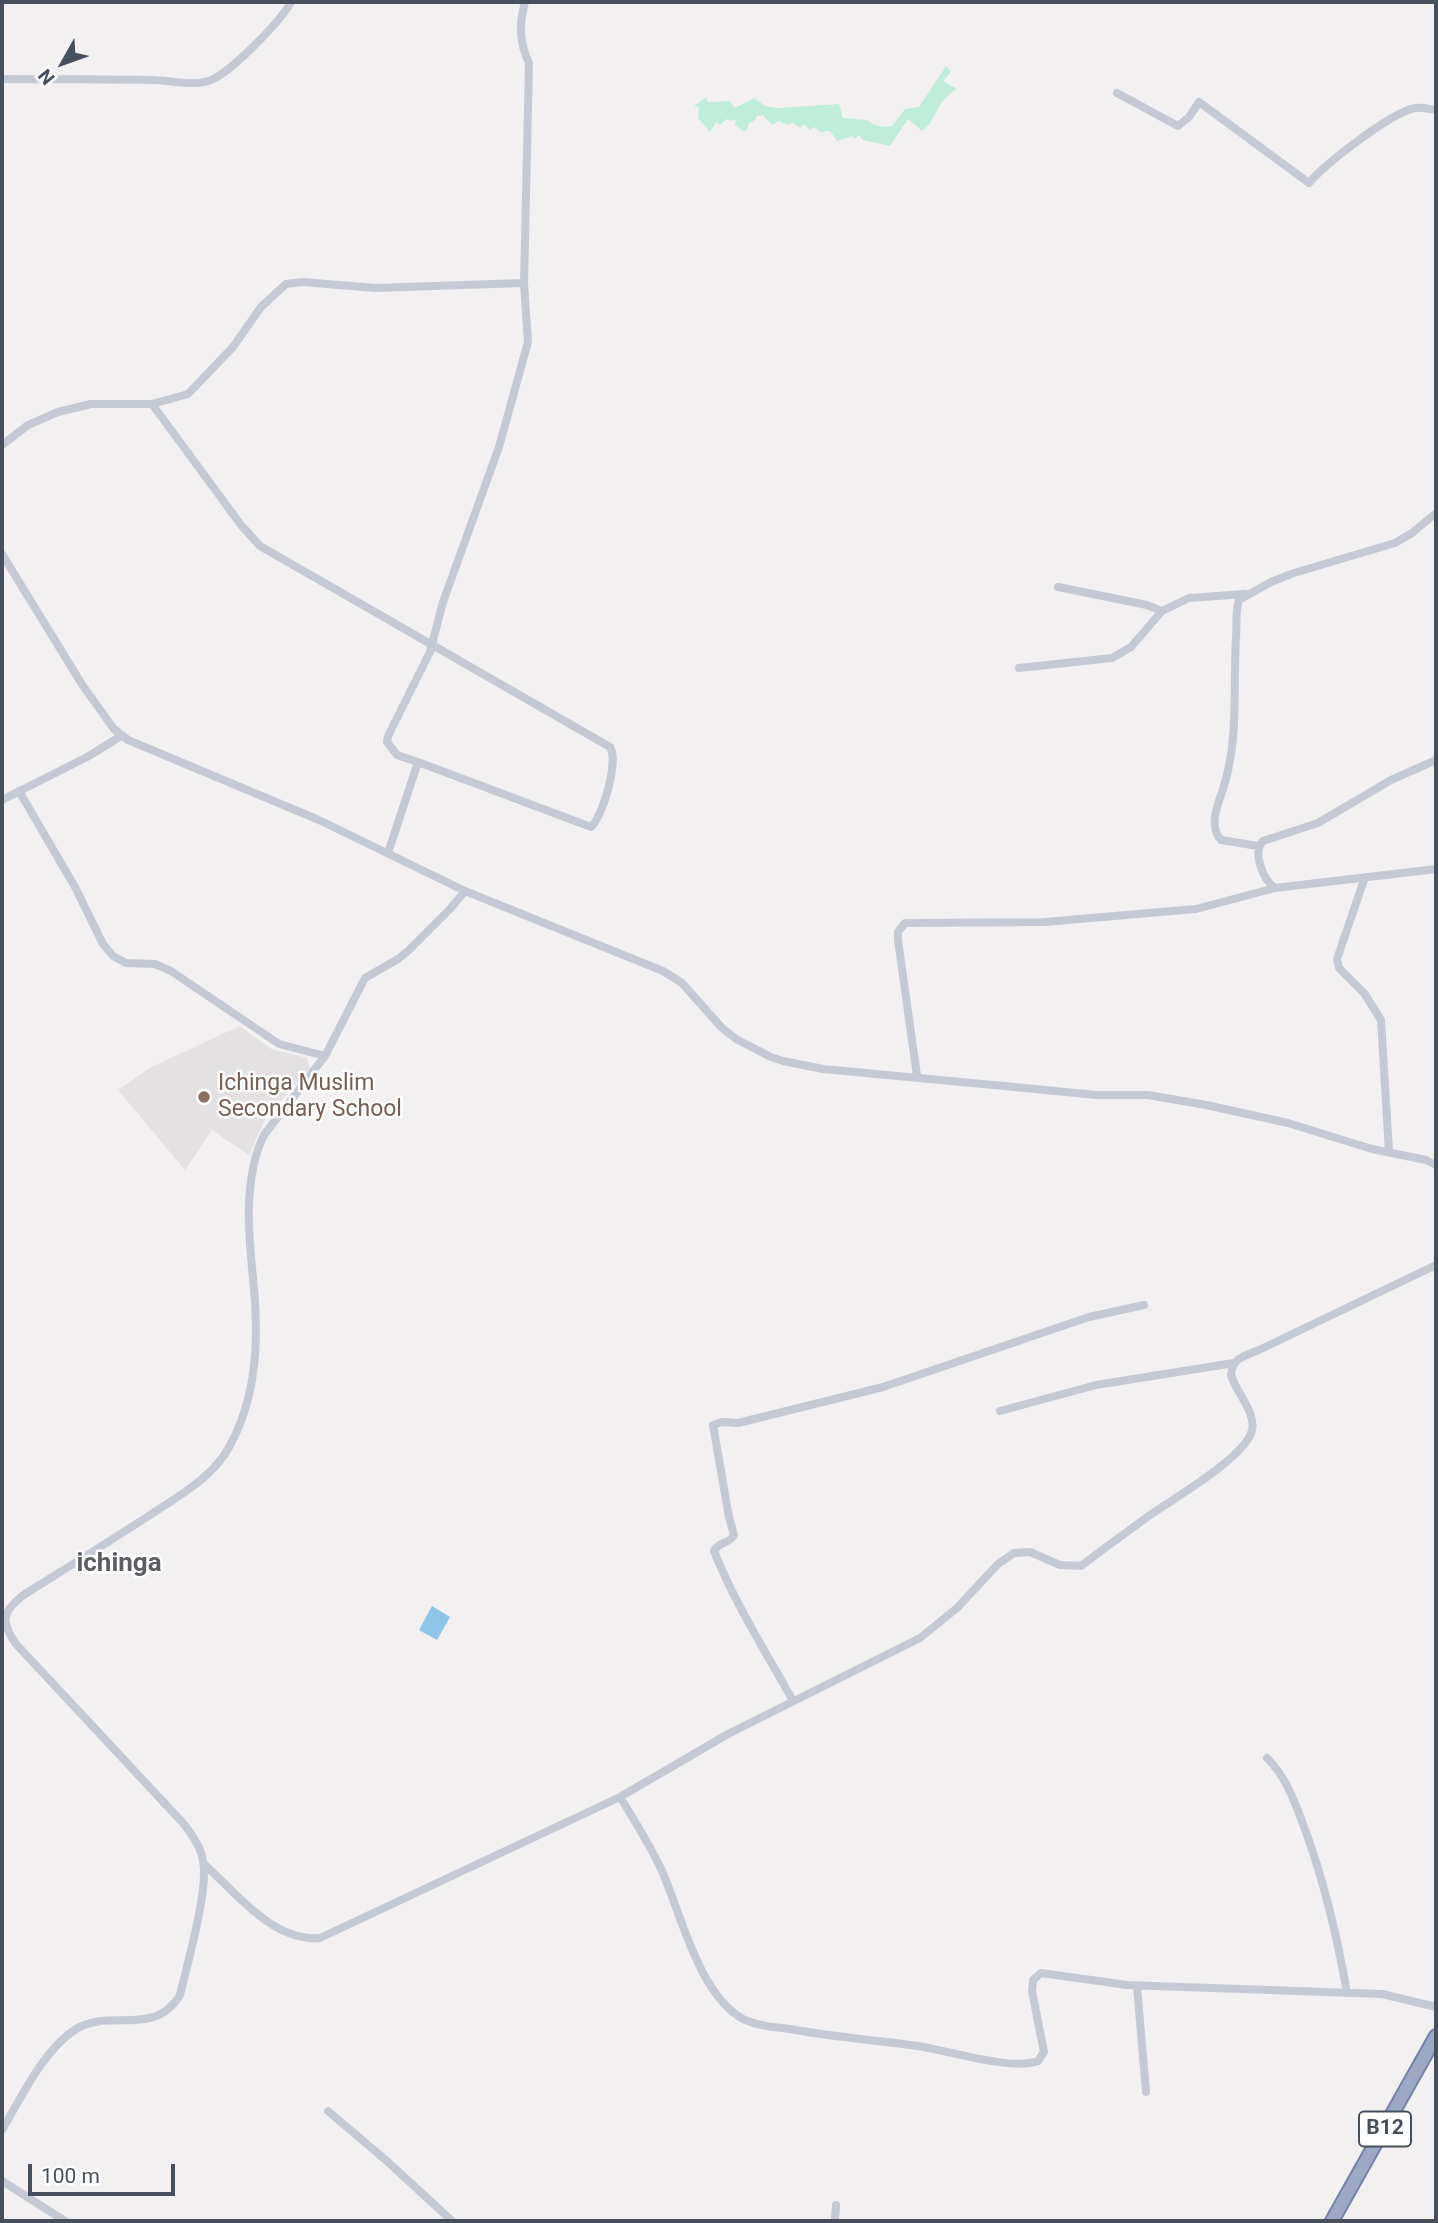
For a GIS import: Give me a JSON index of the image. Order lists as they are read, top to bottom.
{
  "streets": {
    "highway": ["B12"]
  },
  "districts": ["ichinga"],
  "places": ["Ichinga Muslim Secondary School"],
  "scale_bar": "100 m",
  "north": "bottom left"
}
